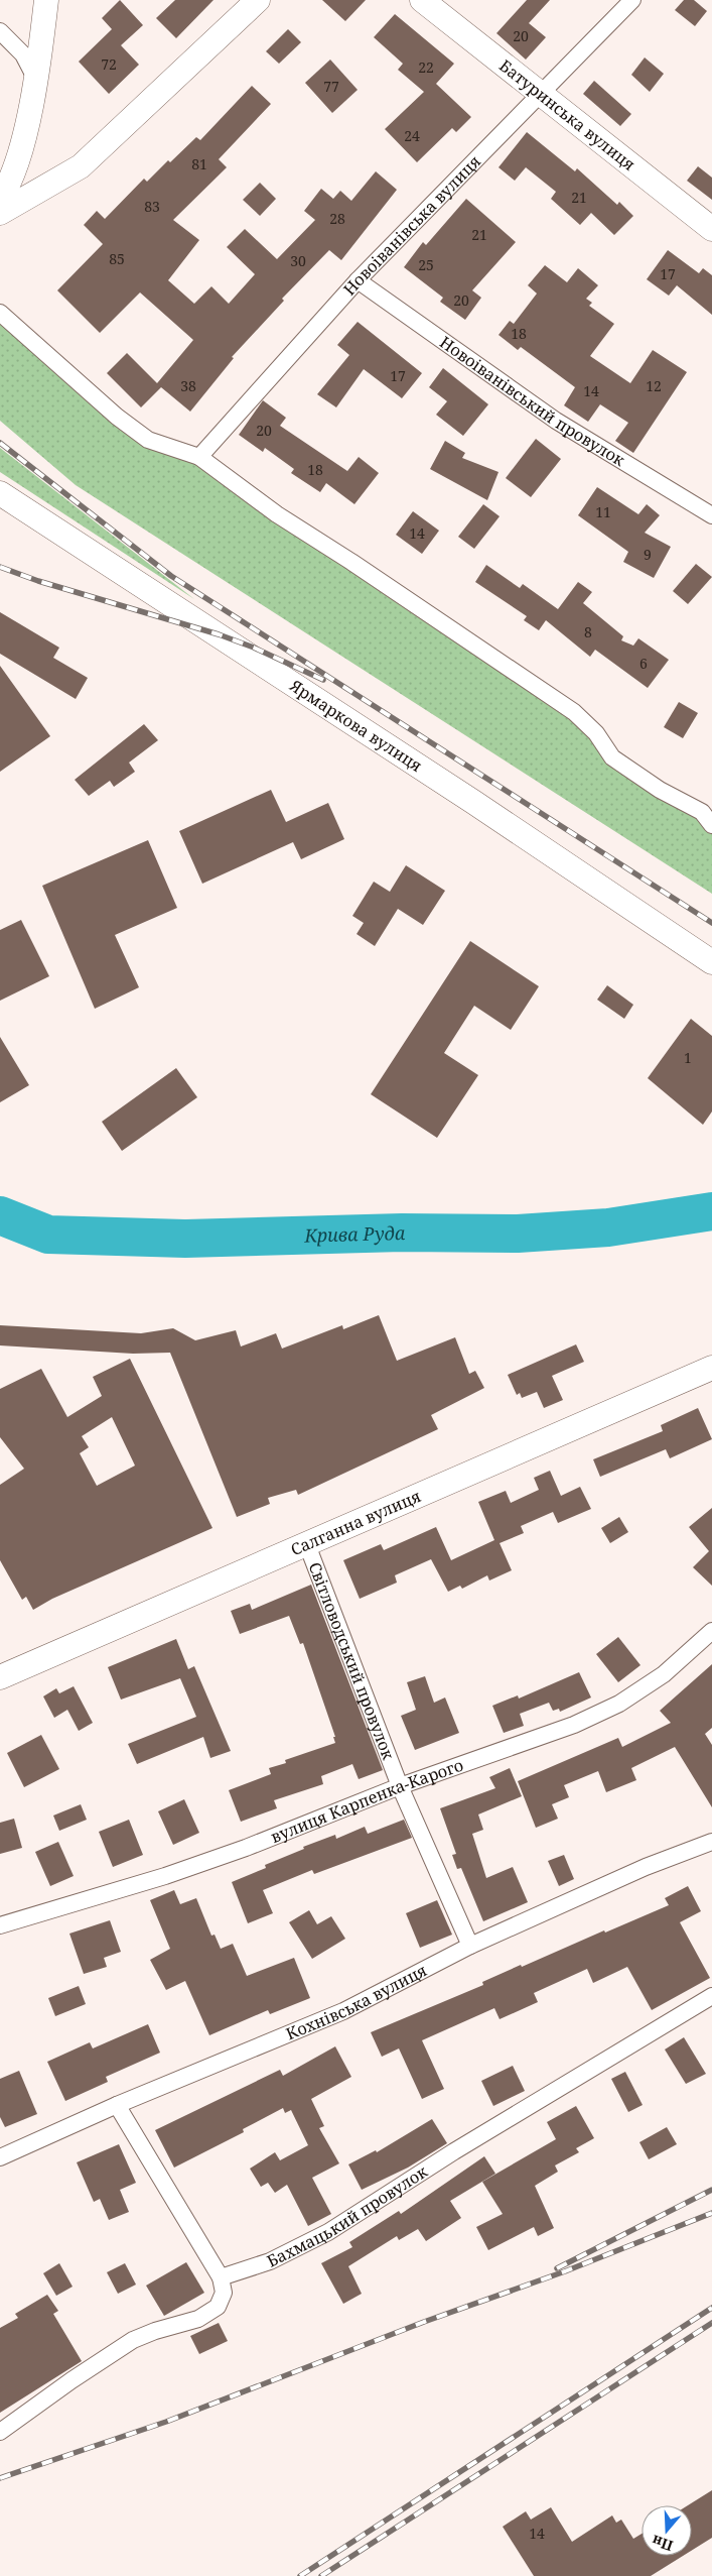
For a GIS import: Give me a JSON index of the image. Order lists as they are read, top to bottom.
{
  "streets": {
    "street": [
      "Батуринська вулиця",
      "Новоіванівська вулиця",
      "Новоіванівський провулок",
      "Ярмаркова вулиця",
      "Салганна вулиця",
      "Світловодський провулок",
      "вулиця Карпенка-Карого",
      "Кохнівська вулиця",
      "Бахмацький провулок"
    ]
  },
  "crossings": [
    ["Батуринська вулиця", "Новоіванівська вулиця"],
    ["Новоіванівська вулиця", "Новоіванівський провулок"],
    ["Салганна вулиця", "Світловодський провулок"],
    ["Світловодський провулок", "вулиця Карпенка-Карого"],
    ["Світловодський провулок", "Кохнівська вулиця"]
  ],
  "water": ["Крива Руда"],
  "house_numbers": [
    "20",
    "72",
    "22",
    "77",
    "24",
    "81",
    "21",
    "83",
    "28",
    "21",
    "85",
    "30",
    "25",
    "17",
    "20",
    "18",
    "17",
    "38",
    "12",
    "14",
    "20",
    "18",
    "11",
    "14",
    "9",
    "8",
    "6",
    "1",
    "14"
  ],
  "north": "bottom"
}
